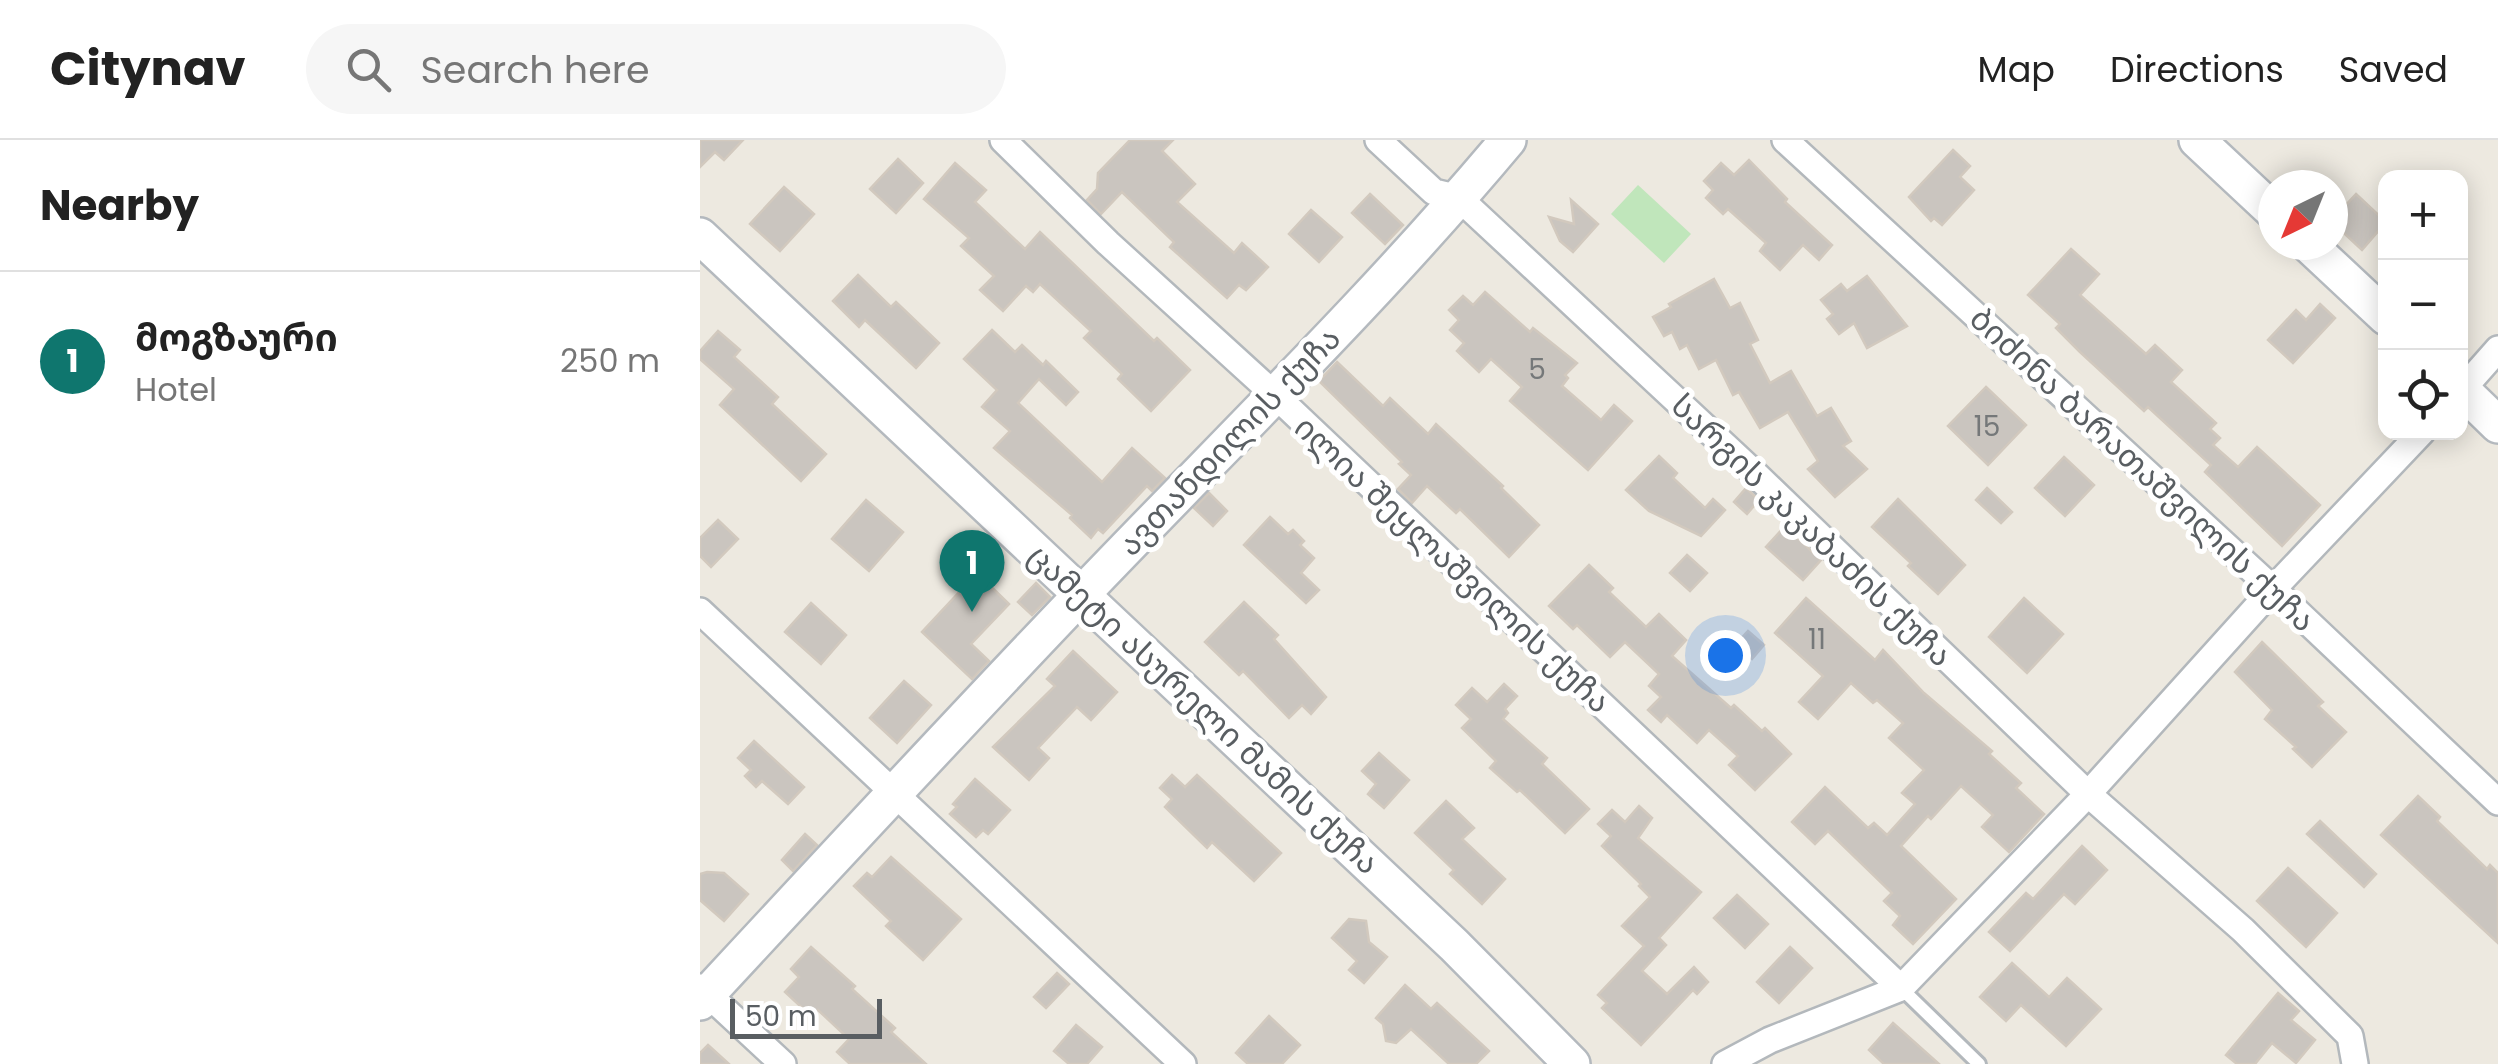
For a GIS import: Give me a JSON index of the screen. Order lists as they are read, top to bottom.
{
  "streets": {
    "street": [
      "ავთანდილის ქუჩა",
      "ბიძინა ბარათაშვილის ქუჩა",
      "სარგის კაკაბაძის ქუჩა",
      "ილია შეყლაშვილის ქუჩა",
      "ცამეტი ასურელი მამის ქუჩა"
    ]
  },
  "crossings": [
    ["ავთანდილის ქუჩა", "სარგის კაკაბაძის ქუჩა"],
    ["ავთანდილის ქუჩა", "ილია შეყლაშვილის ქუჩა"],
    ["ავთანდილის ქუჩა", "ცამეტი ასურელი მამის ქუჩა"]
  ],
  "house_numbers": ["5", "15", "11"],
  "scale_bar": "50 m",
  "north": "bottom left",
  "page": {
    "header": "Citynav",
    "search": "Search here",
    "nav": ["Map", "Directions", "Saved"],
    "heading": "Nearby",
    "map_buttons": ["+", "−"],
    "list": [
      {
        "mark": "1",
        "name": "მოგზაური",
        "note": "Hotel",
        "value": "250 m"
      }
    ],
    "pins": "1",
    "scale": "50 m"
  }
}
